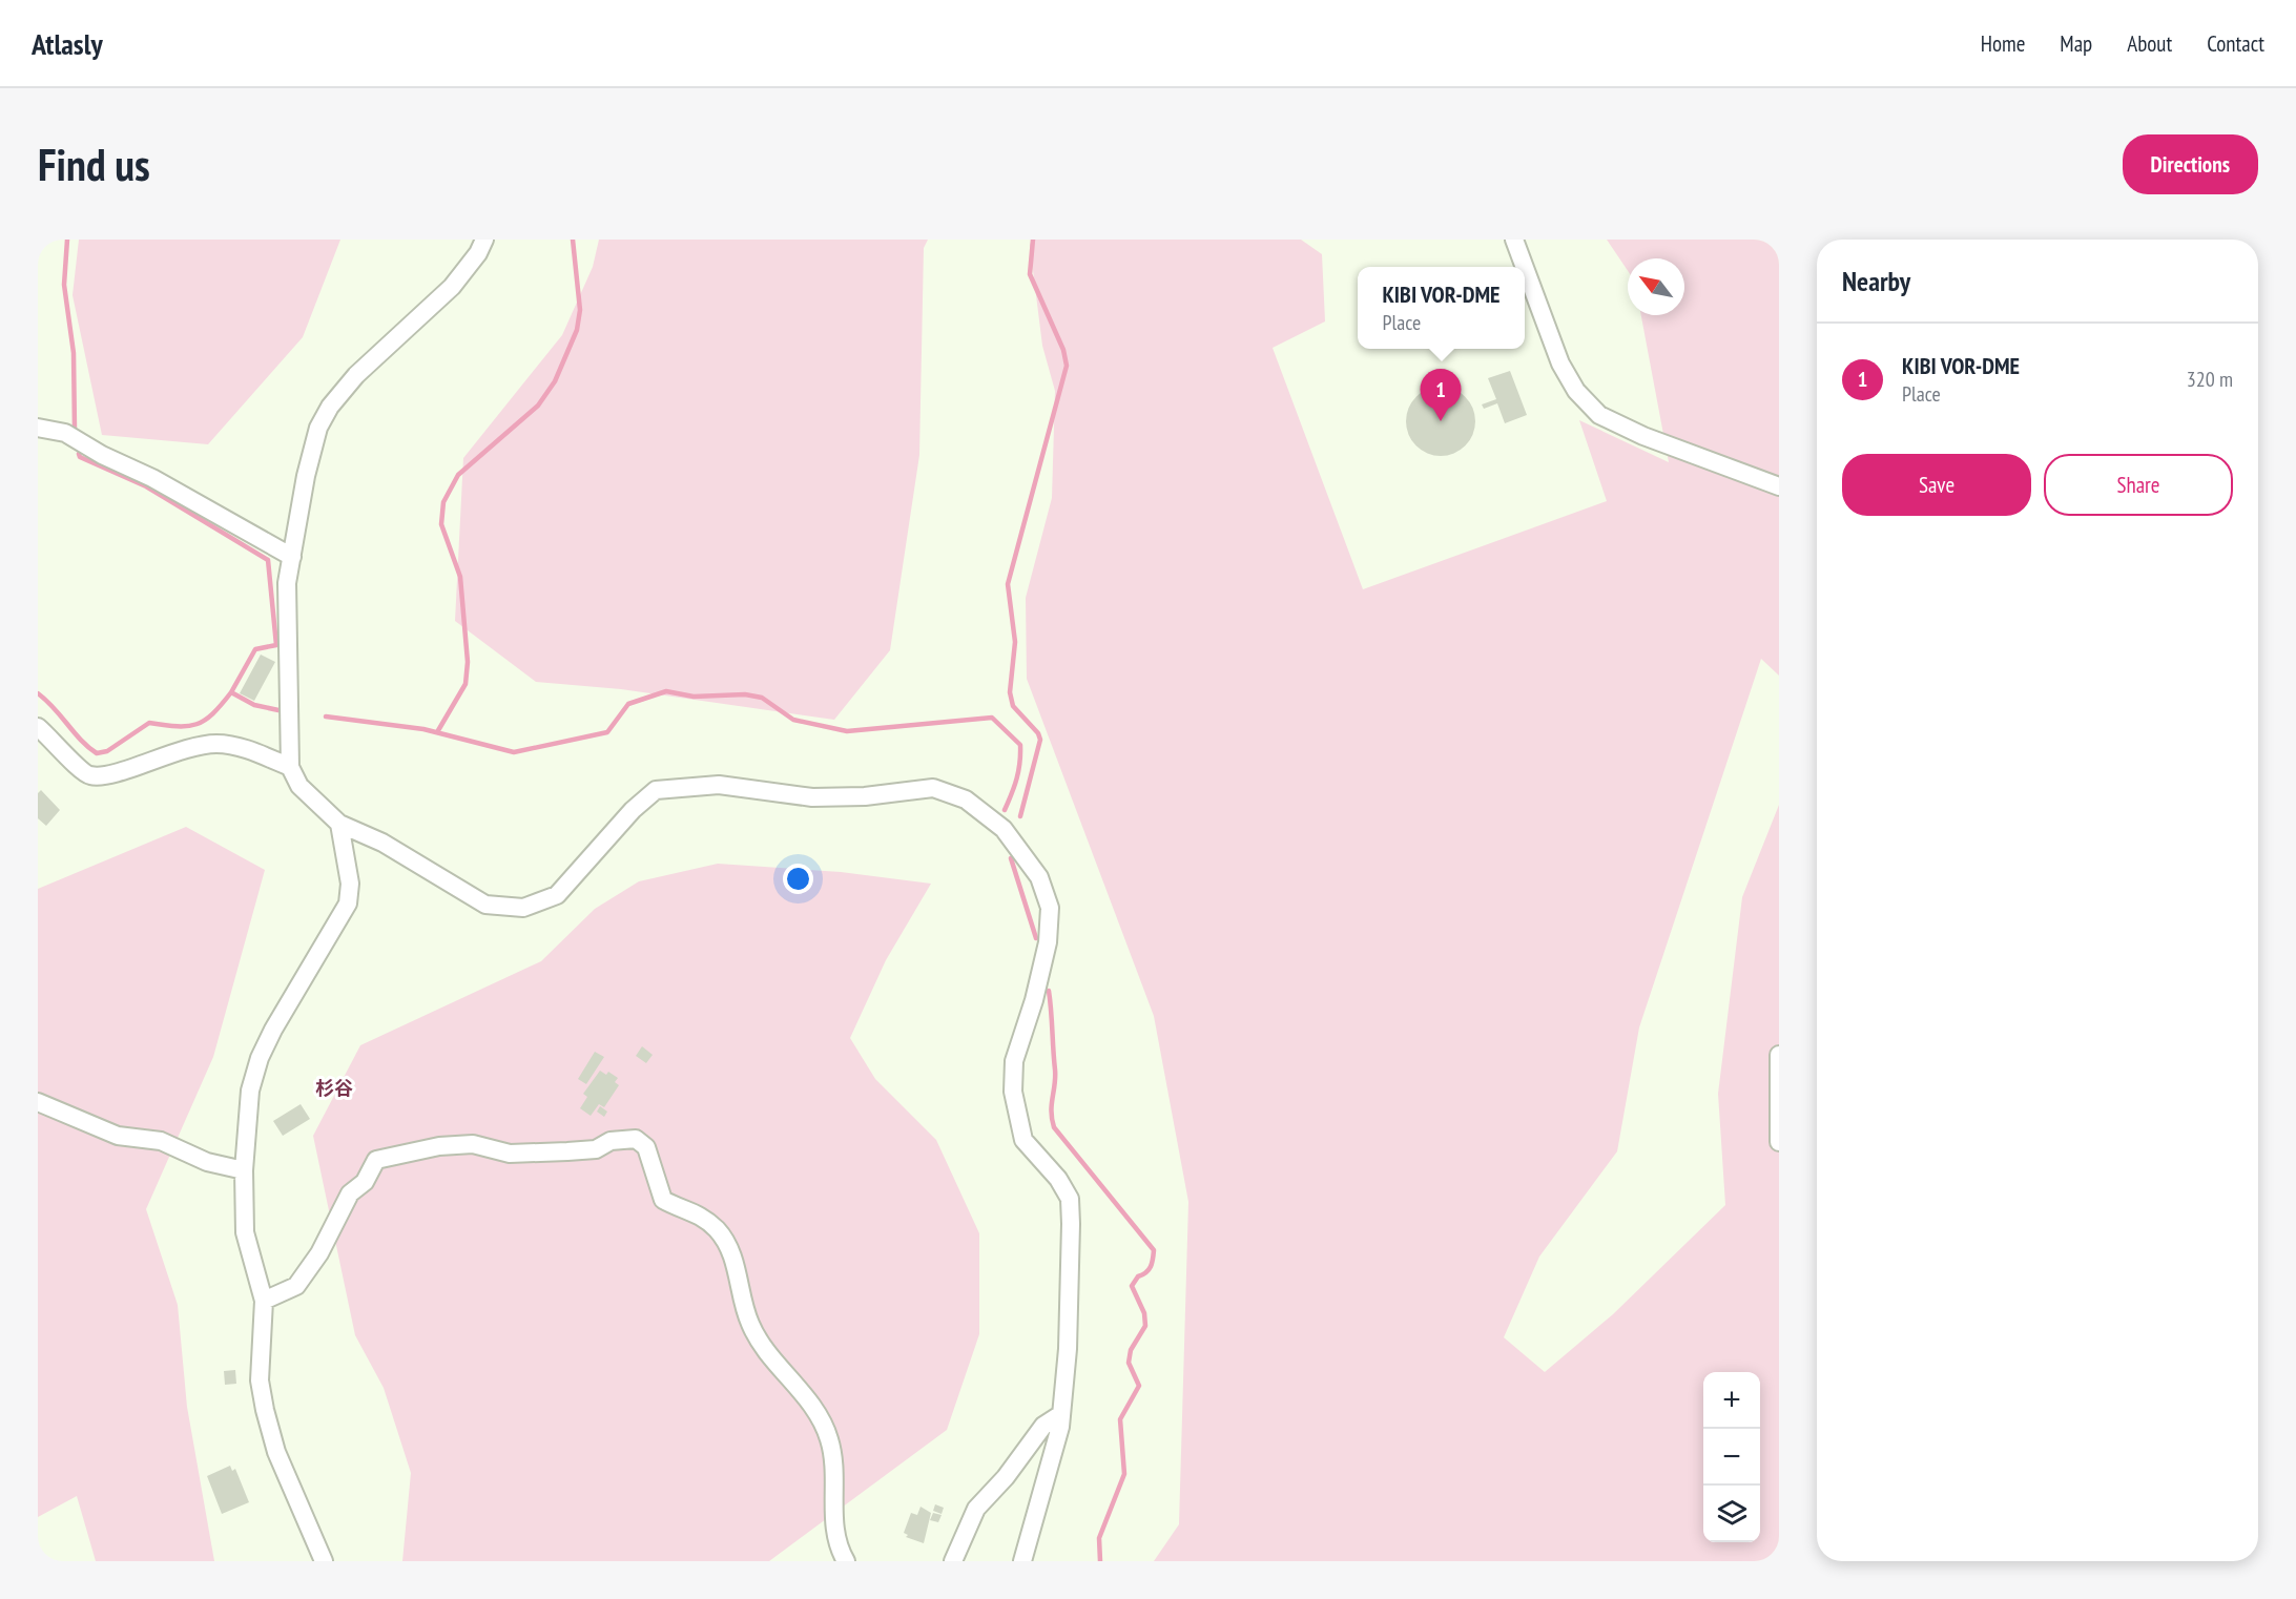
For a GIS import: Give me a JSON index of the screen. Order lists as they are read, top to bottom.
{
  "districts": ["杉谷"],
  "north": "top left",
  "page": {
    "header": "Atlasly",
    "nav": [
      "Home",
      "Map",
      "About",
      "Contact"
    ],
    "buttons": [
      "Directions",
      ["Save", "Share"]
    ],
    "title": "Find us",
    "heading": "Nearby",
    "popup": ["KIBI VOR-DME", "Place"],
    "list": [
      {
        "mark": "1",
        "name": "KIBI VOR-DME",
        "note": "Place",
        "value": "320 m"
      }
    ],
    "pins": "1",
    "map_buttons": ["+", "−"]
  }
}
